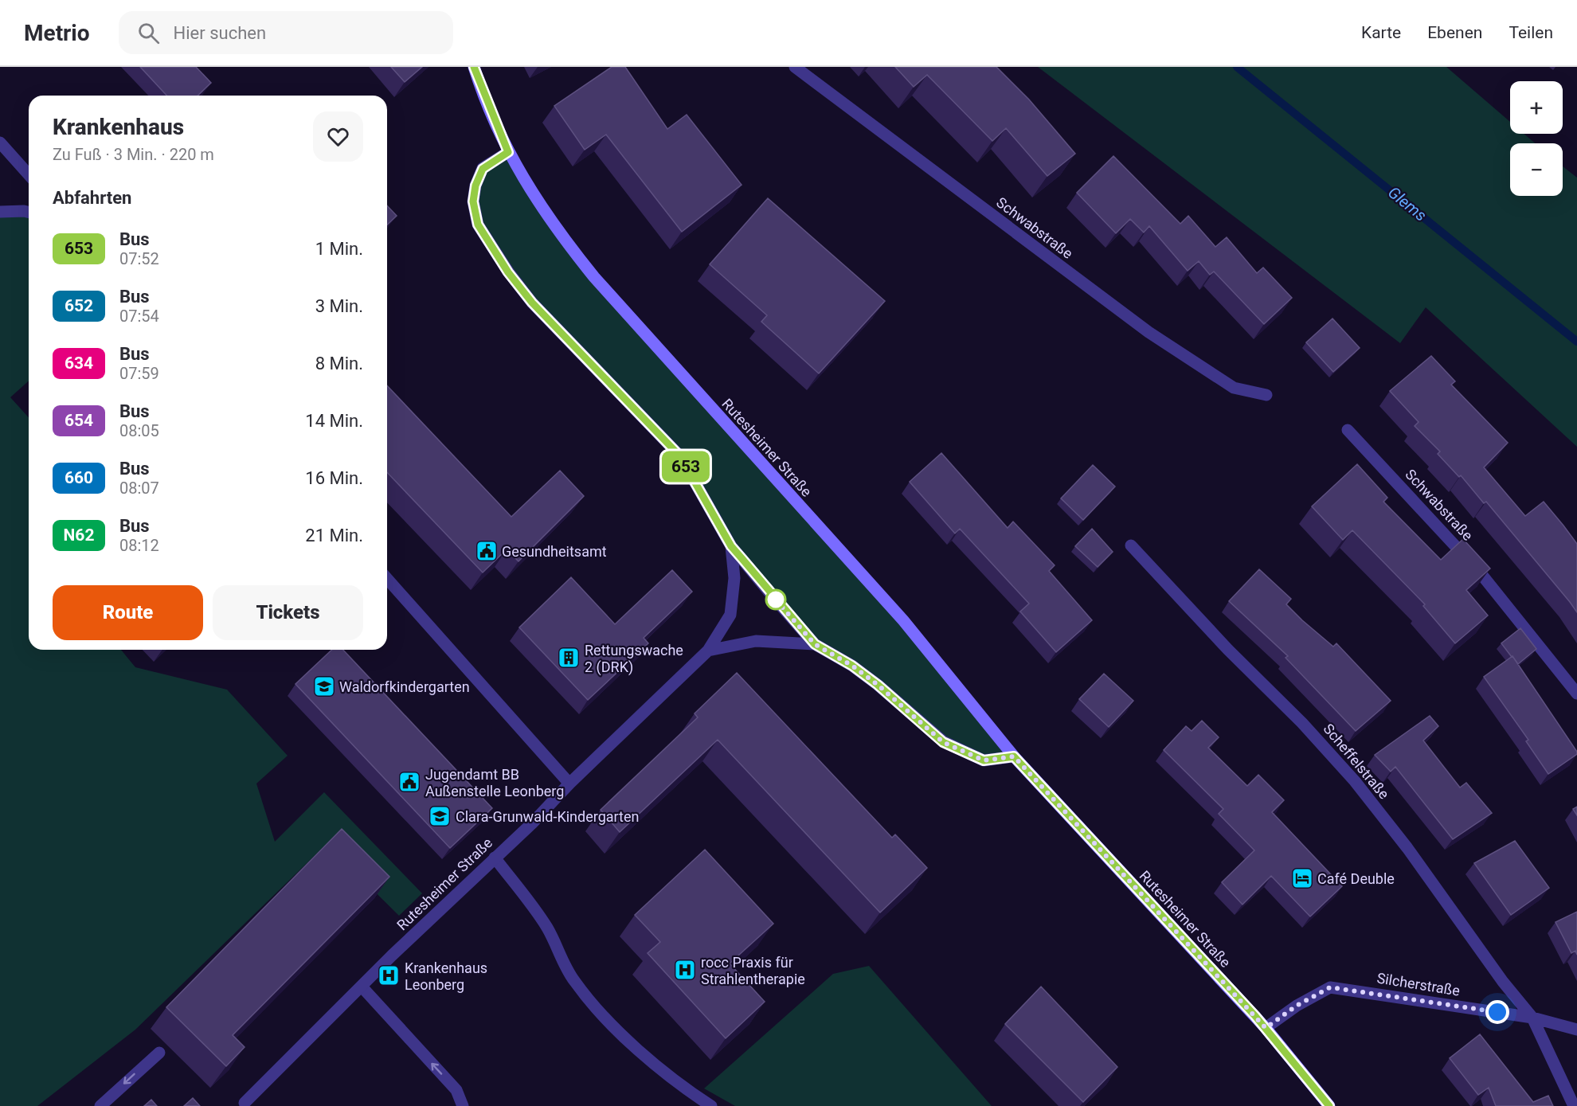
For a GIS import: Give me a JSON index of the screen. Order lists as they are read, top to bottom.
{
  "streets": {
    "street": [
      "Schwabstraße",
      "Rutesheimer Straße",
      "Scheffelstraße",
      "Silcherstraße"
    ]
  },
  "crossings": [
    ["Rutesheimer Straße", "Silcherstraße"],
    ["Scheffelstraße", "Silcherstraße"]
  ],
  "water": ["Glems"],
  "places": {
    "public building": ["Gesundheitsamt", "Jugendamt BB Außenstelle Leonberg"],
    "building": ["Rettungswache 2 (DRK)"],
    "school or university": ["Waldorfkindergarten", "Clara-Grunwald-Kindergarten"],
    "hotel": ["Café Deuble"],
    "hospital": ["rocc Praxis für Strahlentherapie", "Krankenhaus Leonberg"]
  },
  "lines": ["bus line 653"],
  "page": {
    "header": "Metrio",
    "search": "Hier suchen",
    "nav": ["Karte", "Ebenen", "Teilen"],
    "on_map": "653",
    "map_buttons": ["+", "−"],
    "heading": [
      ["Krankenhaus", "Zu Fuß · 3 Min. · 220 m"],
      "Abfahrten"
    ],
    "list": [
      {
        "mark": "653",
        "name": "Bus",
        "note": "07:52",
        "value": "1 Min."
      },
      {
        "mark": "652",
        "name": "Bus",
        "note": "07:54",
        "value": "3 Min."
      },
      {
        "mark": "634",
        "name": "Bus",
        "note": "07:59",
        "value": "8 Min."
      },
      {
        "mark": "654",
        "name": "Bus",
        "note": "08:05",
        "value": "14 Min."
      },
      {
        "mark": "660",
        "name": "Bus",
        "note": "08:07",
        "value": "16 Min."
      },
      {
        "mark": "N62",
        "name": "Bus",
        "note": "08:12",
        "value": "21 Min."
      }
    ],
    "buttons": ["Route", "Tickets"]
  }
}
